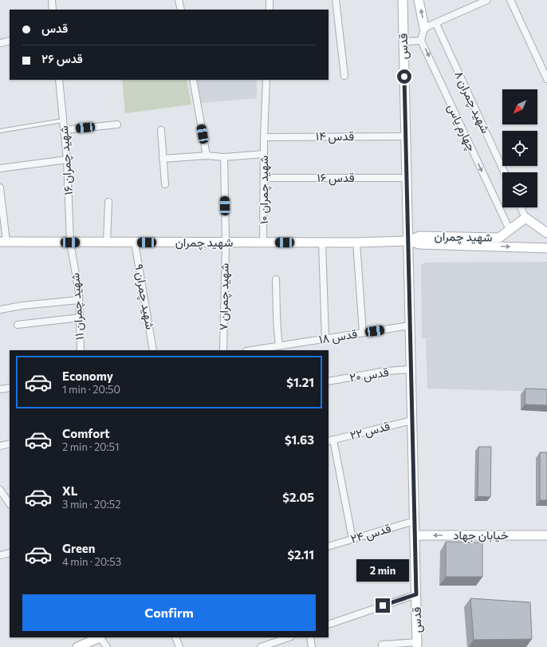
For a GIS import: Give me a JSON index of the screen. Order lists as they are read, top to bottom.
{
  "streets": {
    "street": [
      "قدس",
      "شهید چمران ۸",
      "چهارم یاس",
      "قدس ۱۴",
      "شهید چمران ۱۶",
      "قدس ۱۶",
      "شهید چمران ۱۰",
      "شهید چمران",
      "شهید چمران ۹",
      "شهید چمران ۷",
      "شهید چمران ۱۱",
      "قدس ۱۸",
      "قدس ۲۰",
      "قدس ۲۲",
      "قدس ۲۴",
      "خیابان جهاد"
    ]
  },
  "crossings": [
    ["قدس", "قدس ۱۴"],
    ["قدس", "قدس ۱۶"],
    ["قدس", "شهید چمران"],
    ["قدس", "قدس ۱۸"],
    ["قدس", "قدس ۲۰"],
    ["قدس", "قدس ۲۲"],
    ["قدس", "قدس ۲۴"],
    ["قدس", "خیابان جهاد"],
    ["چهارم یاس", "شهید چمران"],
    ["قدس ۱۴", "شهید چمران ۱۰"],
    ["شهید چمران ۱۶", "شهید چمران"],
    ["شهید چمران ۱۶", "شهید چمران ۱۱"],
    ["قدس ۱۶", "شهید چمران ۱۰"],
    ["شهید چمران ۱۰", "شهید چمران"],
    ["شهید چمران", "شهید چمران ۹"],
    ["شهید چمران", "شهید چمران ۷"],
    ["شهید چمران", "شهید چمران ۱۱"]
  ],
  "one_way": ["چهارم یاس", "خیابان جهاد"],
  "north": "bottom left",
  "page": {
    "banner": ["قدس", "قدس ۲۶"],
    "list": [
      {
        "name": "Economy",
        "note": "1 min · 20:50",
        "value": "$1.21"
      },
      {
        "name": "Comfort",
        "note": "2 min · 20:51",
        "value": "$1.63"
      },
      {
        "name": "XL",
        "note": "3 min · 20:52",
        "value": "$2.05"
      },
      {
        "name": "Green",
        "note": "4 min · 20:53",
        "value": "$2.11"
      }
    ],
    "bubble": "2 min",
    "buttons": "Confirm"
  }
}
